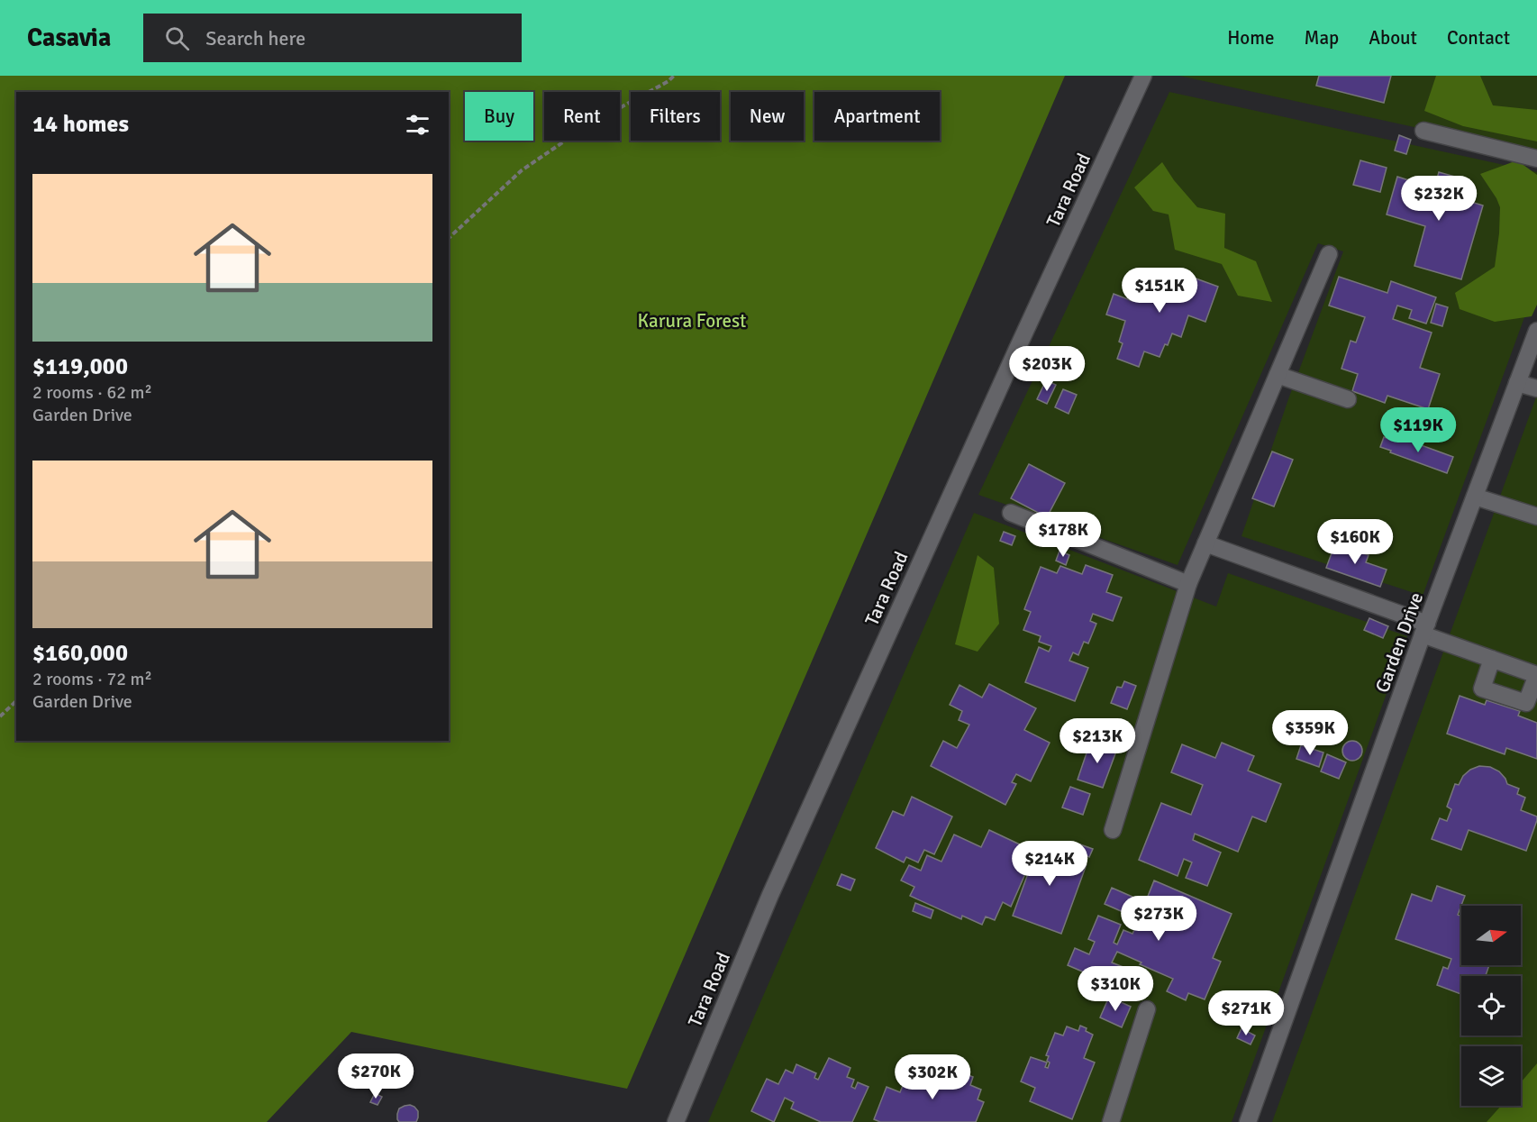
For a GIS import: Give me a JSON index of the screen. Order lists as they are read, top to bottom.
{
  "streets": {
    "street": ["Tara Road", "Garden Drive"]
  },
  "parks": ["Karura Forest"],
  "north": "right",
  "page": {
    "header": "Casavia",
    "search": "Search here",
    "nav": [
      "Home",
      "Map",
      "About",
      "Contact"
    ],
    "chip": [
      "Buy",
      "Rent",
      "Filters",
      "New",
      "Apartment"
    ],
    "heading": "14 homes",
    "list": [
      {
        "name": "$119,000",
        "note": "2 rooms · 62 m² · Garden Drive"
      },
      {
        "name": "$160,000",
        "note": "2 rooms · 72 m² · Garden Drive"
      }
    ],
    "price": [
      "$232K",
      "$151K",
      "$203K",
      "$119K",
      "$178K",
      "$160K",
      "$359K",
      "$213K",
      "$214K",
      "$273K",
      "$310K",
      "$271K",
      "$270K",
      "$302K"
    ]
  }
}
